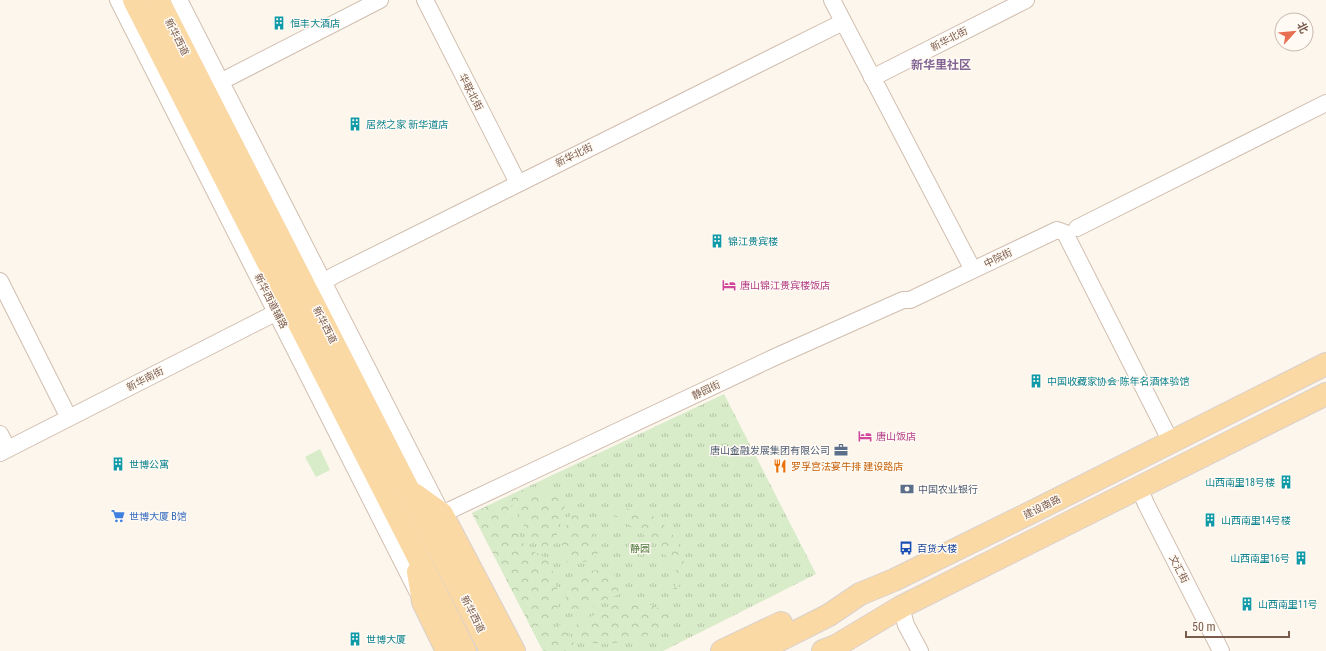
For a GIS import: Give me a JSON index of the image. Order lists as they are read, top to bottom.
{
  "streets": {
    "main road": ["新华西道", "建设南路"],
    "street": [
      "新华北街",
      "华联北街",
      "中院街",
      "新华西道辅路",
      "新华南街",
      "静园街",
      "文汇街"
    ]
  },
  "crossings": [
    ["新华西道", "新华北街"],
    ["新华北街", "华联北街"],
    ["新华北街", "中院街"],
    ["中院街", "静园街"],
    ["中院街", "建设南路"],
    ["新华西道辅路", "新华南街"]
  ],
  "districts": ["新华里社区"],
  "parks": ["静园"],
  "places": {
    "building": [
      "恒丰大酒店",
      "居然之家 新华道店",
      "锦江贵宾楼",
      "中国收藏家协会·陈年名酒体验馆",
      "世博公寓",
      "山西南里18号楼",
      "山西南里14号楼",
      "山西南里16号",
      "山西南里11号",
      "世博大厦"
    ],
    "hotel": ["唐山锦江贵宾楼饭店", "唐山饭店"],
    "office": ["唐山金融发展集团有限公司"],
    "restaurant": ["罗孚宫法宴牛排 建设路店"],
    "bank": ["中国农业银行"],
    "supermarket": ["世博大厦 B馆"],
    "bus stop": ["百货大楼"]
  },
  "scale_bar": "50 m",
  "north": "top right"
}
